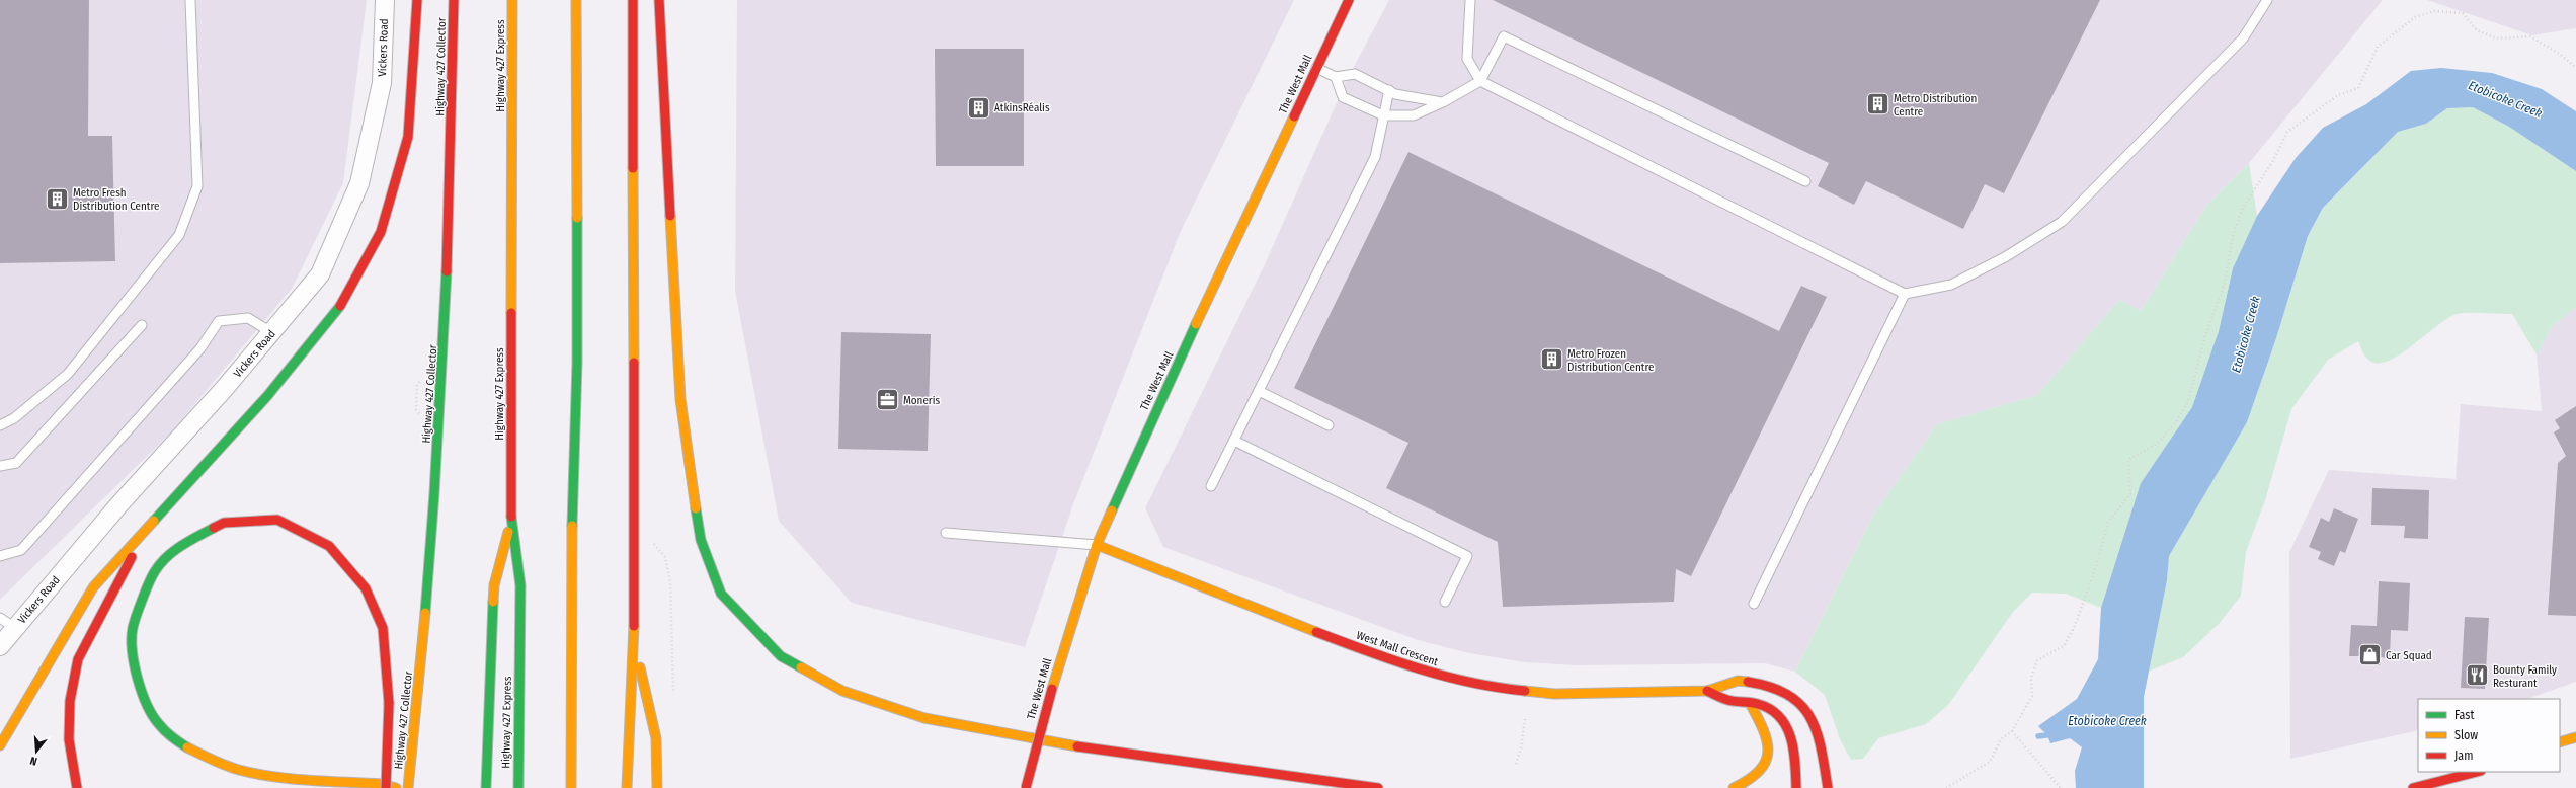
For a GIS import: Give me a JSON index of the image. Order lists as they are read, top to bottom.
{
  "streets": {
    "main road": [
      "Highway 427 Express",
      "Highway 427 Collector",
      "The West Mall",
      "West Mall Crescent"
    ],
    "street": ["Vickers Road"]
  },
  "crossings": [
    ["The West Mall", "West Mall Crescent"]
  ],
  "water": ["Etobicoke Creek"],
  "places": {
    "building": [
      "Metro Distribution Centre",
      "AtkinsRéalis",
      "Metro Fresh Distribution Centre",
      "Metro Frozen Distribution Centre"
    ],
    "office": ["Moneris"],
    "shop": ["Car Squad"],
    "restaurant": ["Bounty Family Resturant"]
  },
  "legend": ["Fast", "Slow", "Jam"],
  "north": "bottom"
}
